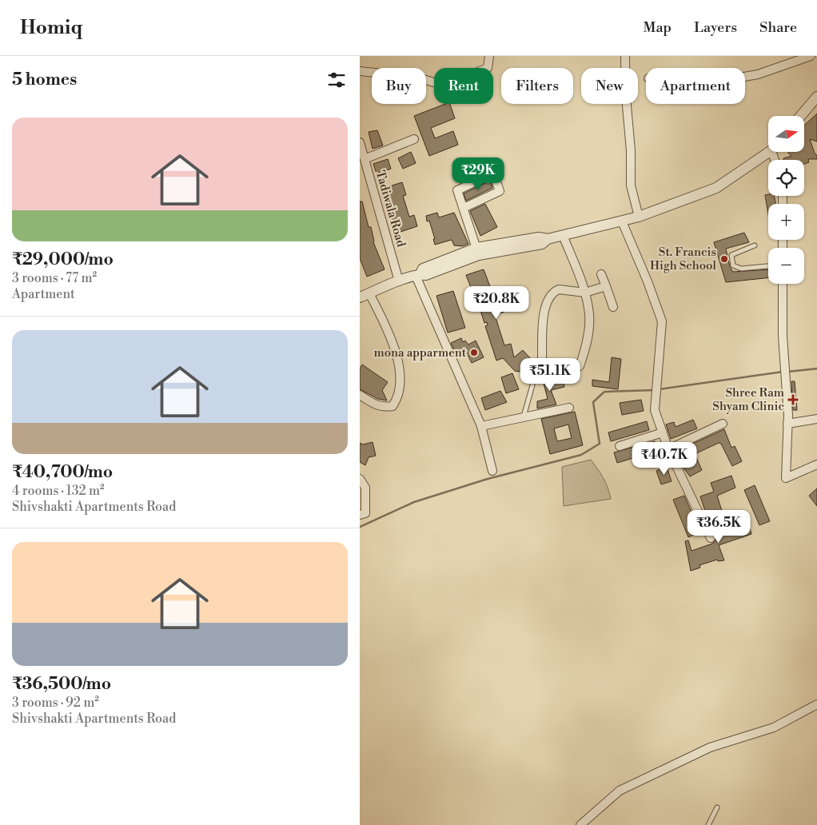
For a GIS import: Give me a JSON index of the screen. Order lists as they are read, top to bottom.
{
  "streets": {
    "street": ["Tadiwala Road"]
  },
  "places": {
    "other": ["St. Francis High School", "mona apparment"],
    "health": ["Shree Ram Shyam Clinic"]
  },
  "north": "right",
  "page": {
    "header": "Homiq",
    "nav": ["Map", "Layers", "Share"],
    "heading": "5 homes",
    "chip": [
      "Buy",
      "Rent",
      "Filters",
      "New",
      "Apartment"
    ],
    "list": [
      {
        "name": "₹29,000/mo",
        "note": "3 rooms · 77 m² · Apartment"
      },
      {
        "name": "₹40,700/mo",
        "note": "4 rooms · 132 m² · Shivshakti Apartments Road"
      },
      {
        "name": "₹36,500/mo",
        "note": "3 rooms · 92 m² · Shivshakti Apartments Road"
      }
    ],
    "map_buttons": ["+", "−"],
    "price": [
      "₹29K",
      "₹20.8K",
      "₹51.1K",
      "₹40.7K",
      "₹36.5K"
    ]
  }
}
